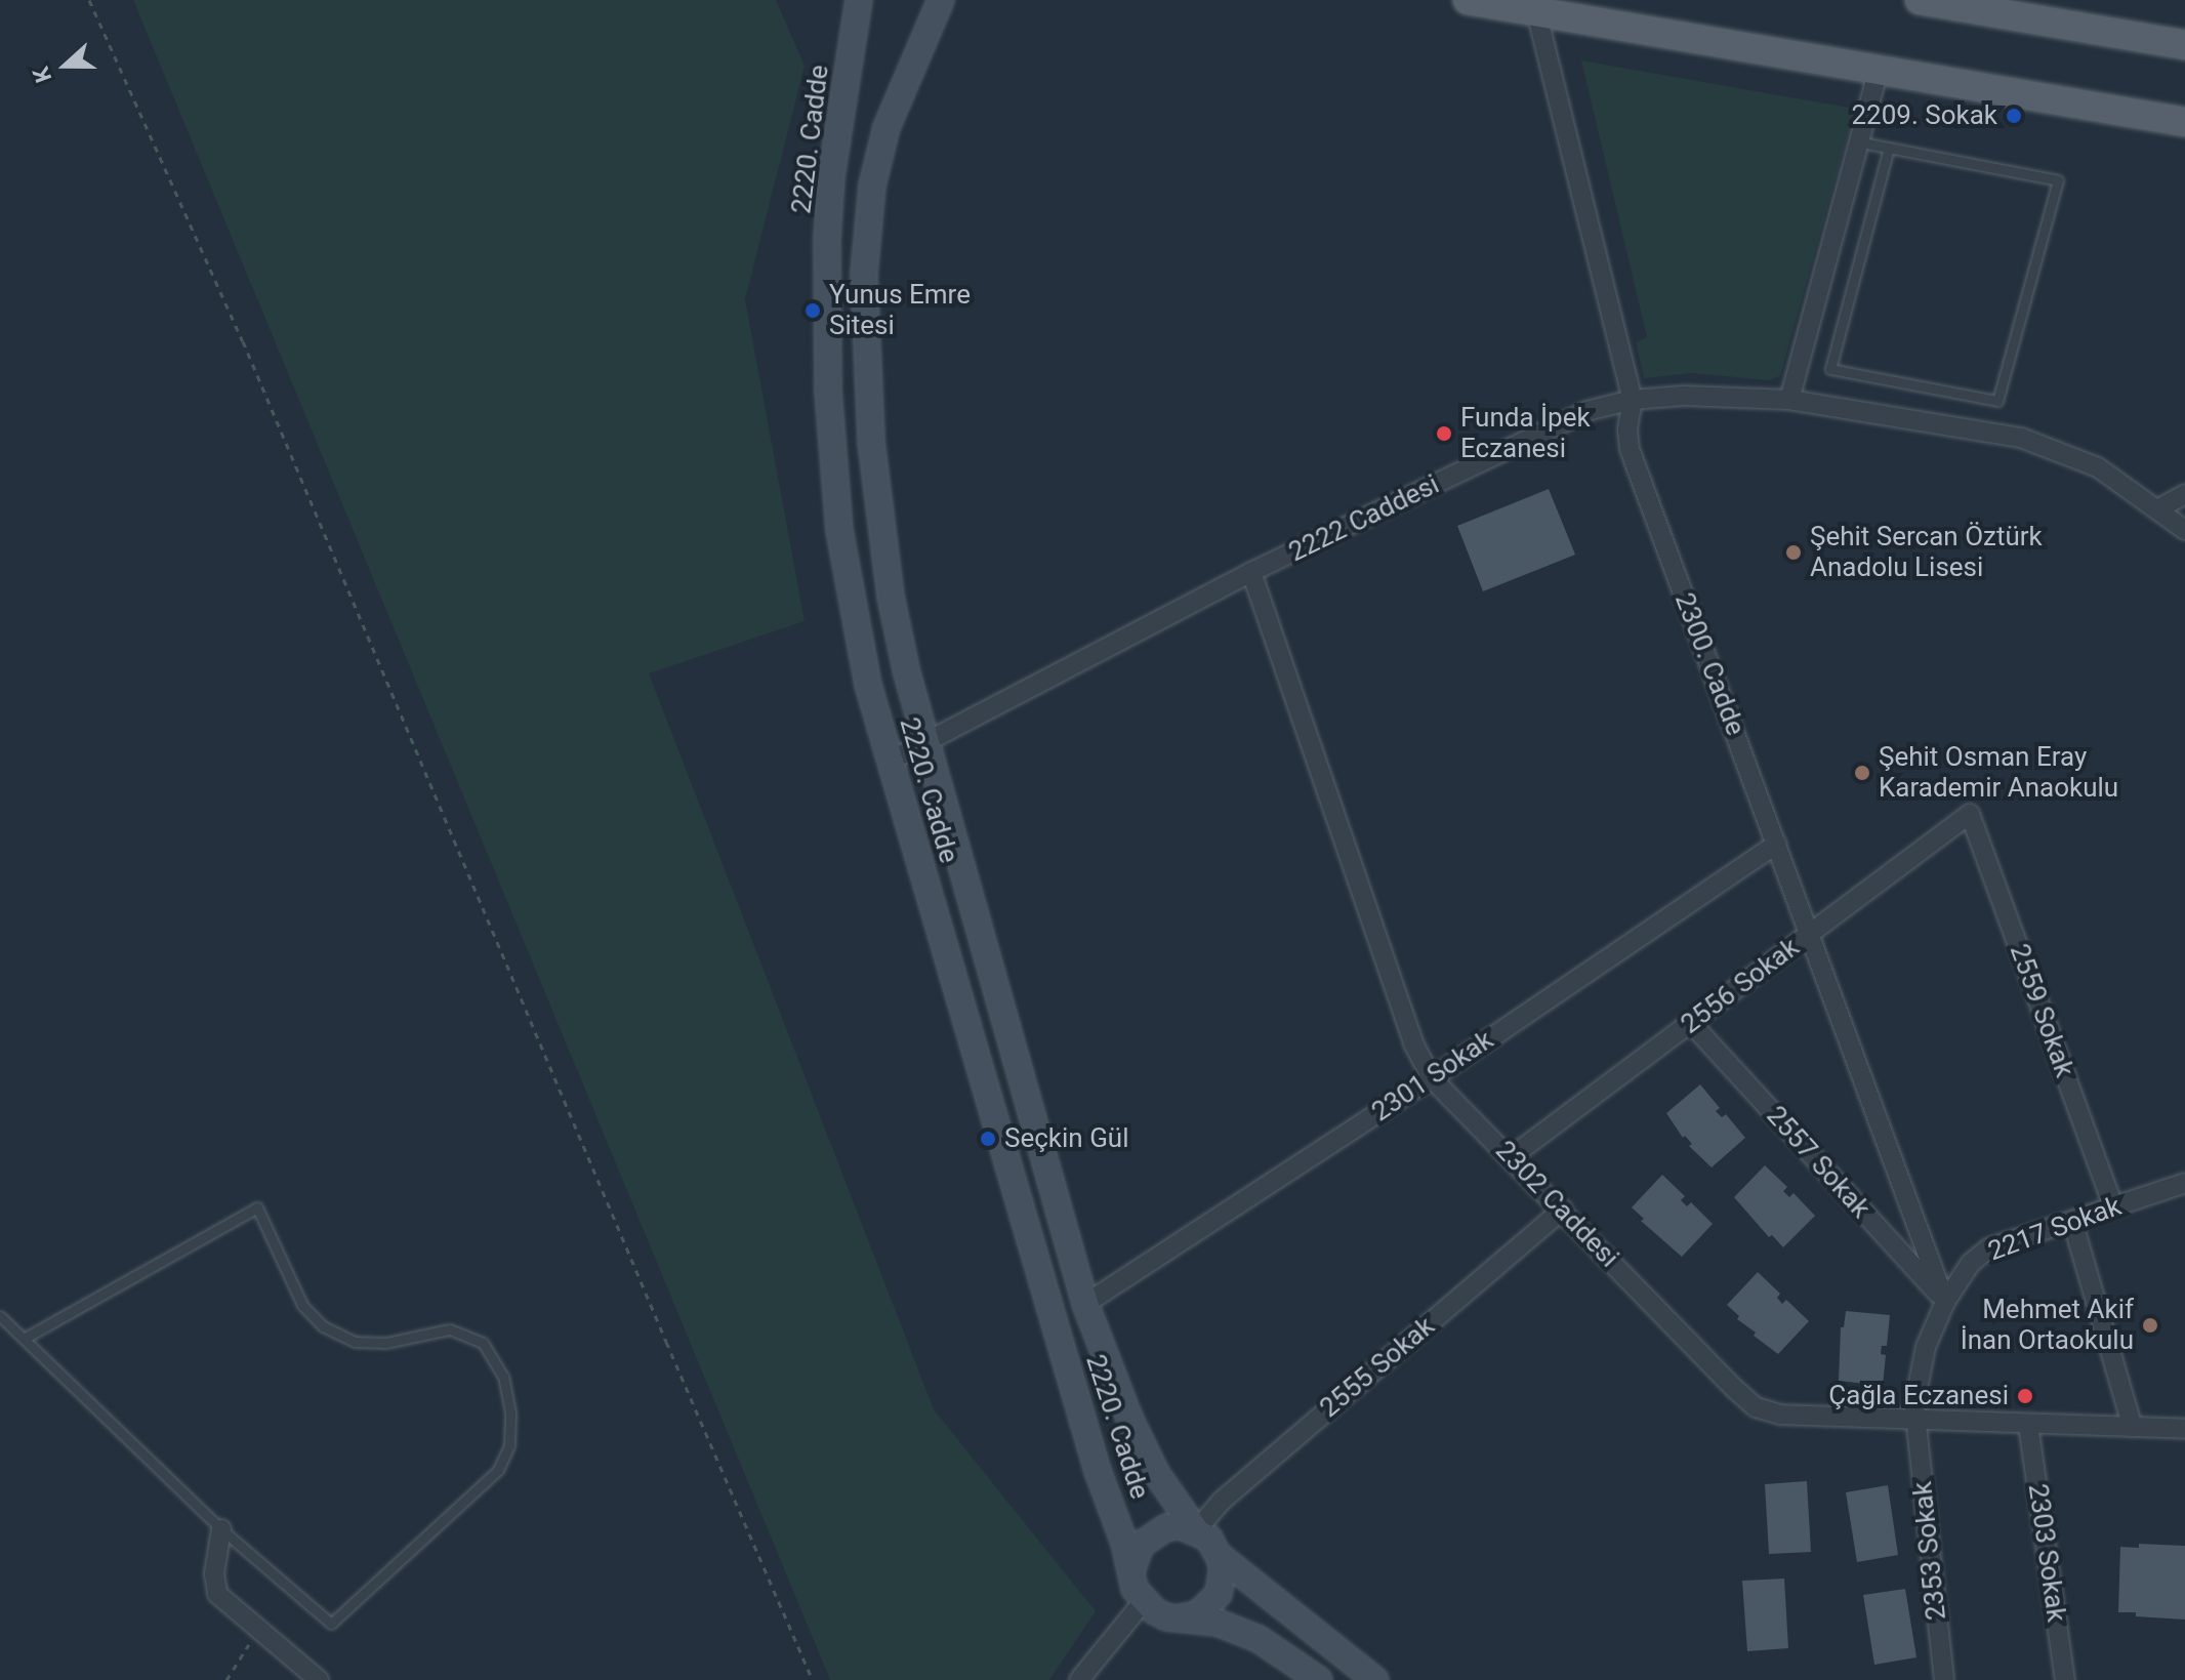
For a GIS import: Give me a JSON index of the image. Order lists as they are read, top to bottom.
{
  "streets": {
    "street": [
      "2220. Cadde",
      "2222 Caddesi",
      "2300. Cadde",
      "2556 Sokak",
      "2559 Sokak",
      "2301 Sokak",
      "2557 Sokak",
      "2302 Caddesi",
      "2217 Sokak",
      "2555 Sokak",
      "2353 Sokak",
      "2303 Sokak"
    ]
  },
  "crossings": [
    ["2220. Cadde", "2222 Caddesi"],
    ["2220. Cadde", "2301 Sokak"],
    ["2220. Cadde", "2555 Sokak"],
    ["2222 Caddesi", "2300. Cadde"],
    ["2222 Caddesi", "2302 Caddesi"],
    ["2300. Cadde", "2556 Sokak"],
    ["2300. Cadde", "2301 Sokak"],
    ["2300. Cadde", "2557 Sokak"],
    ["2300. Cadde", "2217 Sokak"],
    ["2556 Sokak", "2559 Sokak"],
    ["2556 Sokak", "2557 Sokak"],
    ["2556 Sokak", "2302 Caddesi"],
    ["2559 Sokak", "2217 Sokak"],
    ["2301 Sokak", "2302 Caddesi"],
    ["2557 Sokak", "2217 Sokak"],
    ["2302 Caddesi", "2217 Sokak"],
    ["2302 Caddesi", "2555 Sokak"],
    ["2302 Caddesi", "2353 Sokak"],
    ["2302 Caddesi", "2303 Sokak"],
    ["2217 Sokak", "2353 Sokak"]
  ],
  "places": [
    "2209. Sokak",
    "Yunus Emre Sitesi",
    "Funda İpek Eczanesi",
    "Şehit Sercan Öztürk Anadolu Lisesi",
    "Şehit Osman Eray Karademir Anaokulu",
    "Seçkin Gül",
    "Mehmet Akif İnan Ortaokulu",
    "Çağla Eczanesi"
  ],
  "north": "left"
}
